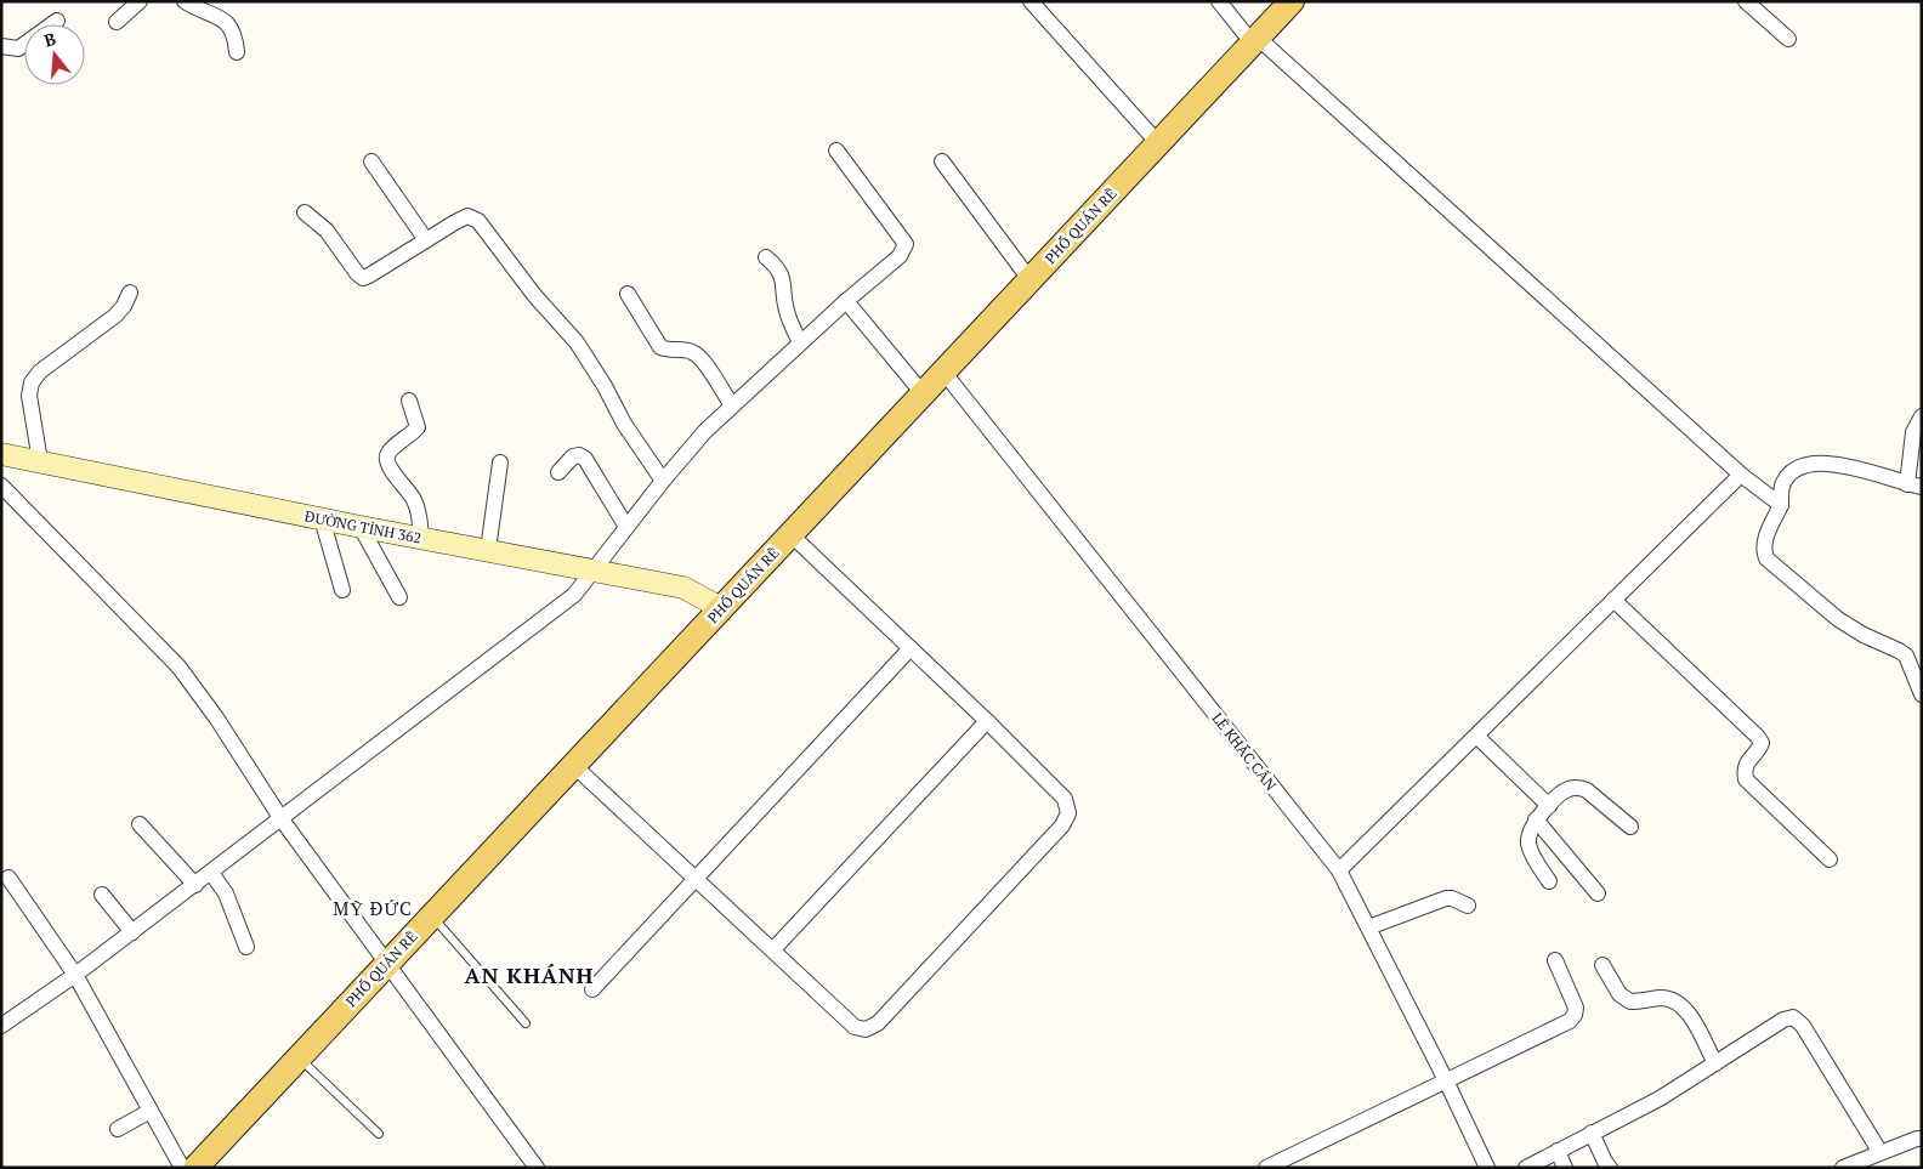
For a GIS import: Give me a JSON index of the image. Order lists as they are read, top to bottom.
{
  "streets": {
    "main road": ["PHỐ QUÁN RẼ", "ĐƯỜNG TỈNH 362"],
    "street": ["LÊ KHẮC CẨN"]
  },
  "crossings": [
    ["PHỐ QUÁN RẼ", "ĐƯỜNG TỈNH 362"],
    ["PHỐ QUÁN RẼ", "LÊ KHẮC CẨN"]
  ],
  "districts": ["MỸ ĐỨC", "AN KHÁNH"],
  "north": "top"
}
